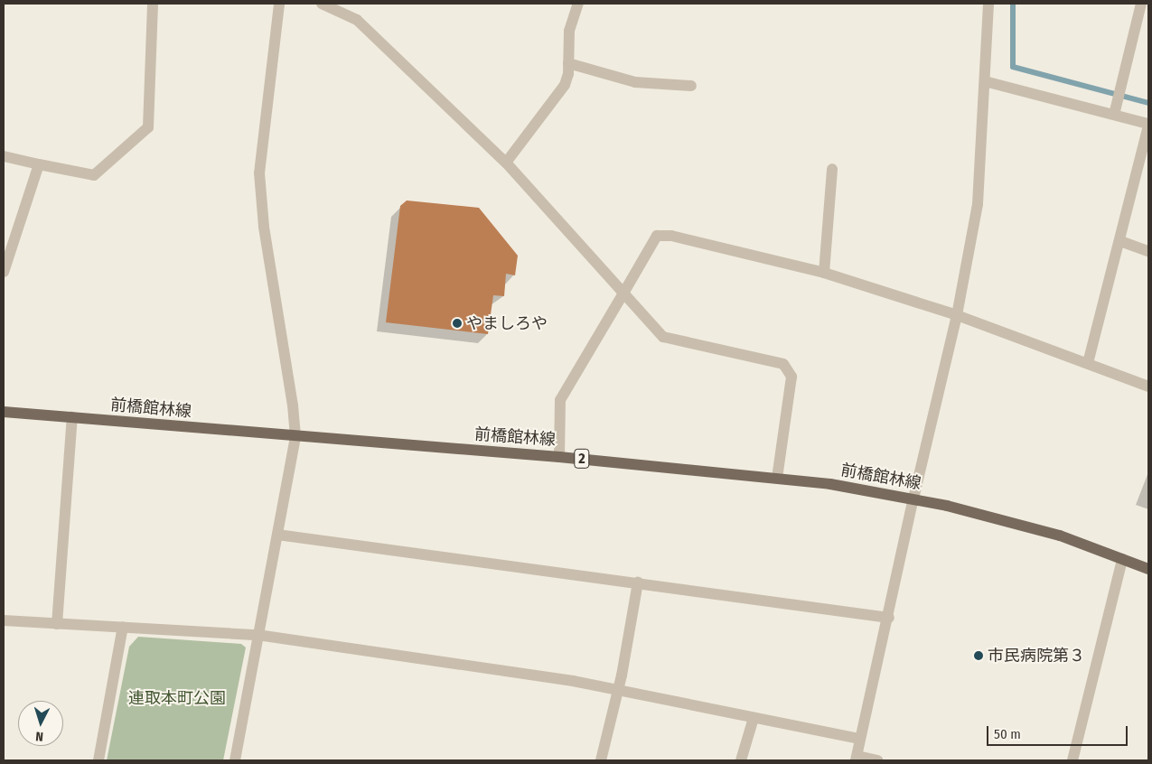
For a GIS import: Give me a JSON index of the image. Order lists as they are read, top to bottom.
{
  "streets": {
    "main road": ["前橋館林線", "2"]
  },
  "parks": ["連取本町公園"],
  "places": ["やましろや", "市民病院第３"],
  "scale_bar": "50 m",
  "north": "bottom"
}
